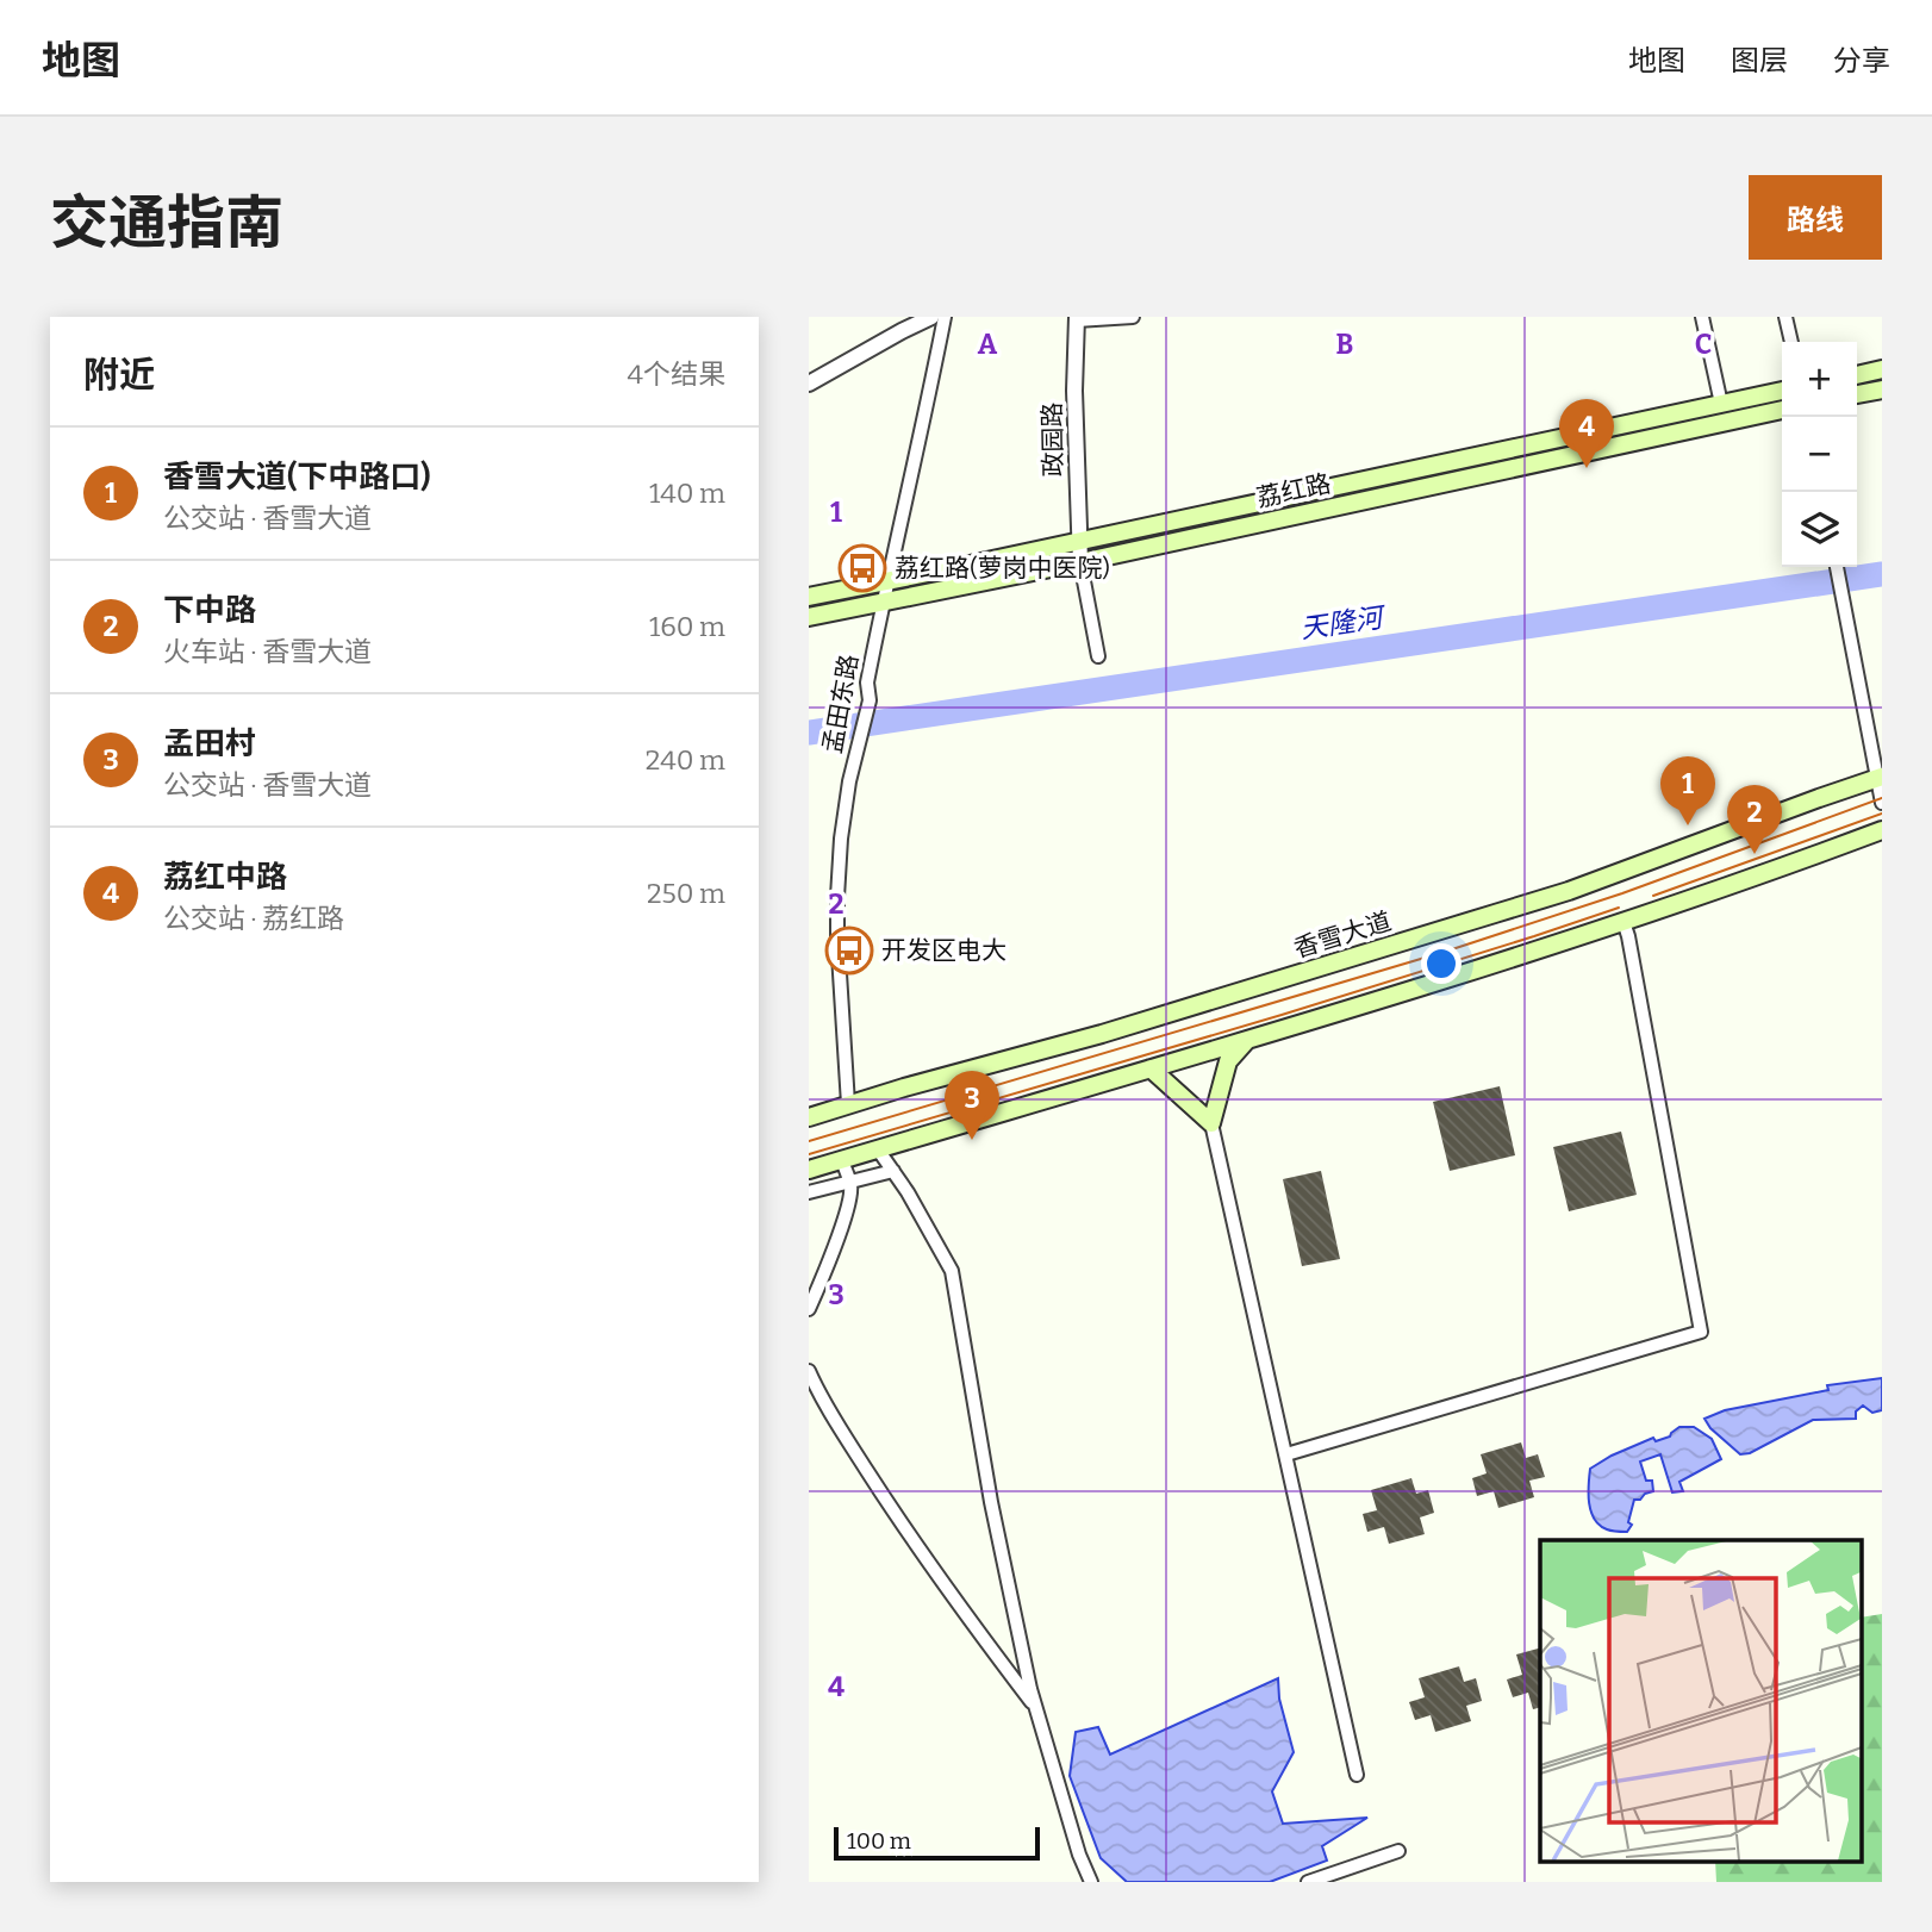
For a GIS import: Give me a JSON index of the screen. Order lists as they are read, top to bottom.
{
  "streets": {
    "main road": ["荔红路", "香雪大道"],
    "street": ["政园路", "孟田东路"]
  },
  "crossings": [
    ["政园路", "荔红路"],
    ["荔红路", "孟田东路"],
    ["孟田东路", "香雪大道"]
  ],
  "water": ["天隆河"],
  "places": {
    "bus stop": ["荔红路(萝岗中医院)", "开发区电大"]
  },
  "scale_bar": "100 m",
  "page": {
    "header": "地图",
    "nav": ["地图", "图层", "分享"],
    "title": "交通指南",
    "buttons": "路线",
    "heading": ["附近", "4个结果"],
    "map_buttons": ["+", "−"],
    "pins": [
      "4",
      "1",
      "2",
      "3"
    ],
    "list": [
      {
        "mark": "1",
        "name": "香雪大道(下中路口)",
        "note": "公交站 · 香雪大道",
        "value": "140 m"
      },
      {
        "mark": "2",
        "name": "下中路",
        "note": "火车站 · 香雪大道",
        "value": "160 m"
      },
      {
        "mark": "3",
        "name": "孟田村",
        "note": "公交站 · 香雪大道",
        "value": "240 m"
      },
      {
        "mark": "4",
        "name": "荔红中路",
        "note": "公交站 · 荔红路",
        "value": "250 m"
      }
    ],
    "scale": "100 m"
  },
  "grid": {
    "columns": ["A", "B", "C"],
    "rows": [
      "1",
      "2",
      "3",
      "4"
    ]
  }
}
